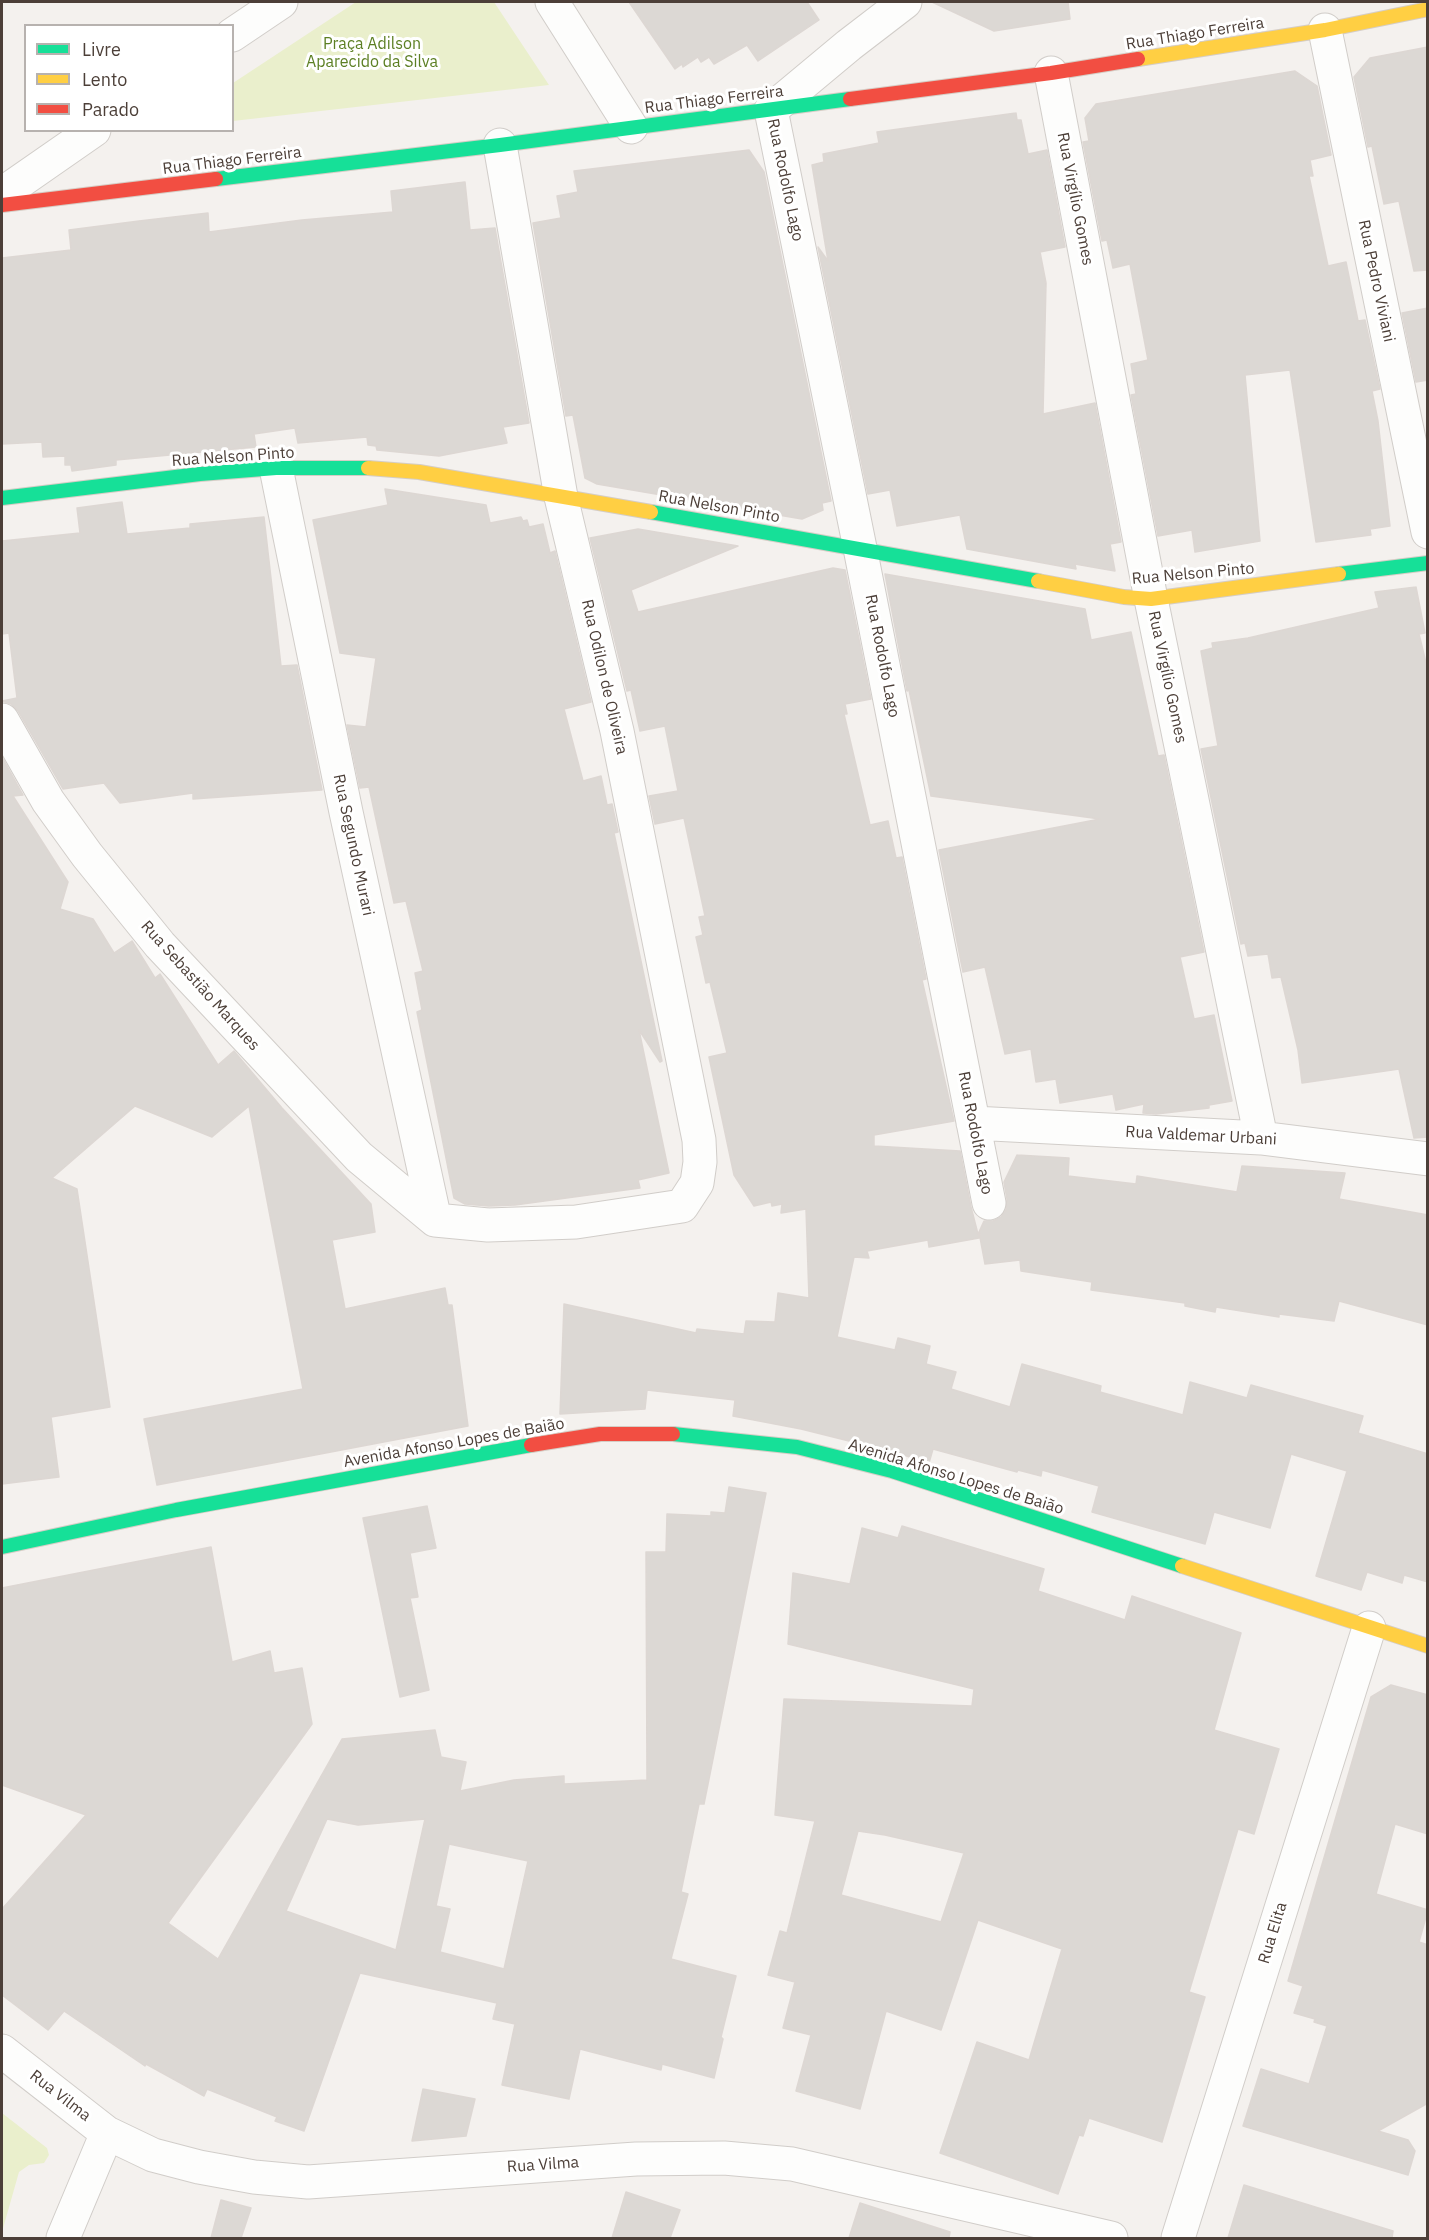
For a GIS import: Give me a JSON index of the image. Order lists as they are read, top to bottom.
{
  "streets": {
    "street": [
      "Rua Thiago Ferreira",
      "Rua Rodolfo Lago",
      "Rua Virgílio Gomes",
      "Rua Pedro Viviani",
      "Rua Nelson Pinto",
      "Rua Odilon de Oliveira",
      "Rua Segundo Murari",
      "Rua Sebastião Marques",
      "Rua Valdemar Urbani",
      "Avenida Afonso Lopes de Baião",
      "Rua Elita",
      "Rua Vilma"
    ]
  },
  "crossings": [
    ["Rua Thiago Ferreira", "Rua Rodolfo Lago"],
    ["Rua Thiago Ferreira", "Rua Virgílio Gomes"],
    ["Rua Thiago Ferreira", "Rua Pedro Viviani"],
    ["Rua Thiago Ferreira", "Rua Odilon de Oliveira"],
    ["Rua Rodolfo Lago", "Rua Nelson Pinto"],
    ["Rua Rodolfo Lago", "Rua Valdemar Urbani"],
    ["Rua Virgílio Gomes", "Rua Nelson Pinto"],
    ["Rua Virgílio Gomes", "Rua Valdemar Urbani"],
    ["Rua Nelson Pinto", "Rua Odilon de Oliveira"],
    ["Rua Nelson Pinto", "Rua Segundo Murari"],
    ["Rua Odilon de Oliveira", "Rua Segundo Murari"],
    ["Rua Odilon de Oliveira", "Rua Sebastião Marques"],
    ["Rua Segundo Murari", "Rua Sebastião Marques"],
    ["Avenida Afonso Lopes de Baião", "Rua Elita"]
  ],
  "parks": ["Praça Adilson Aparecido da Silva"],
  "legend": ["Livre", "Lento", "Parado"]
}
